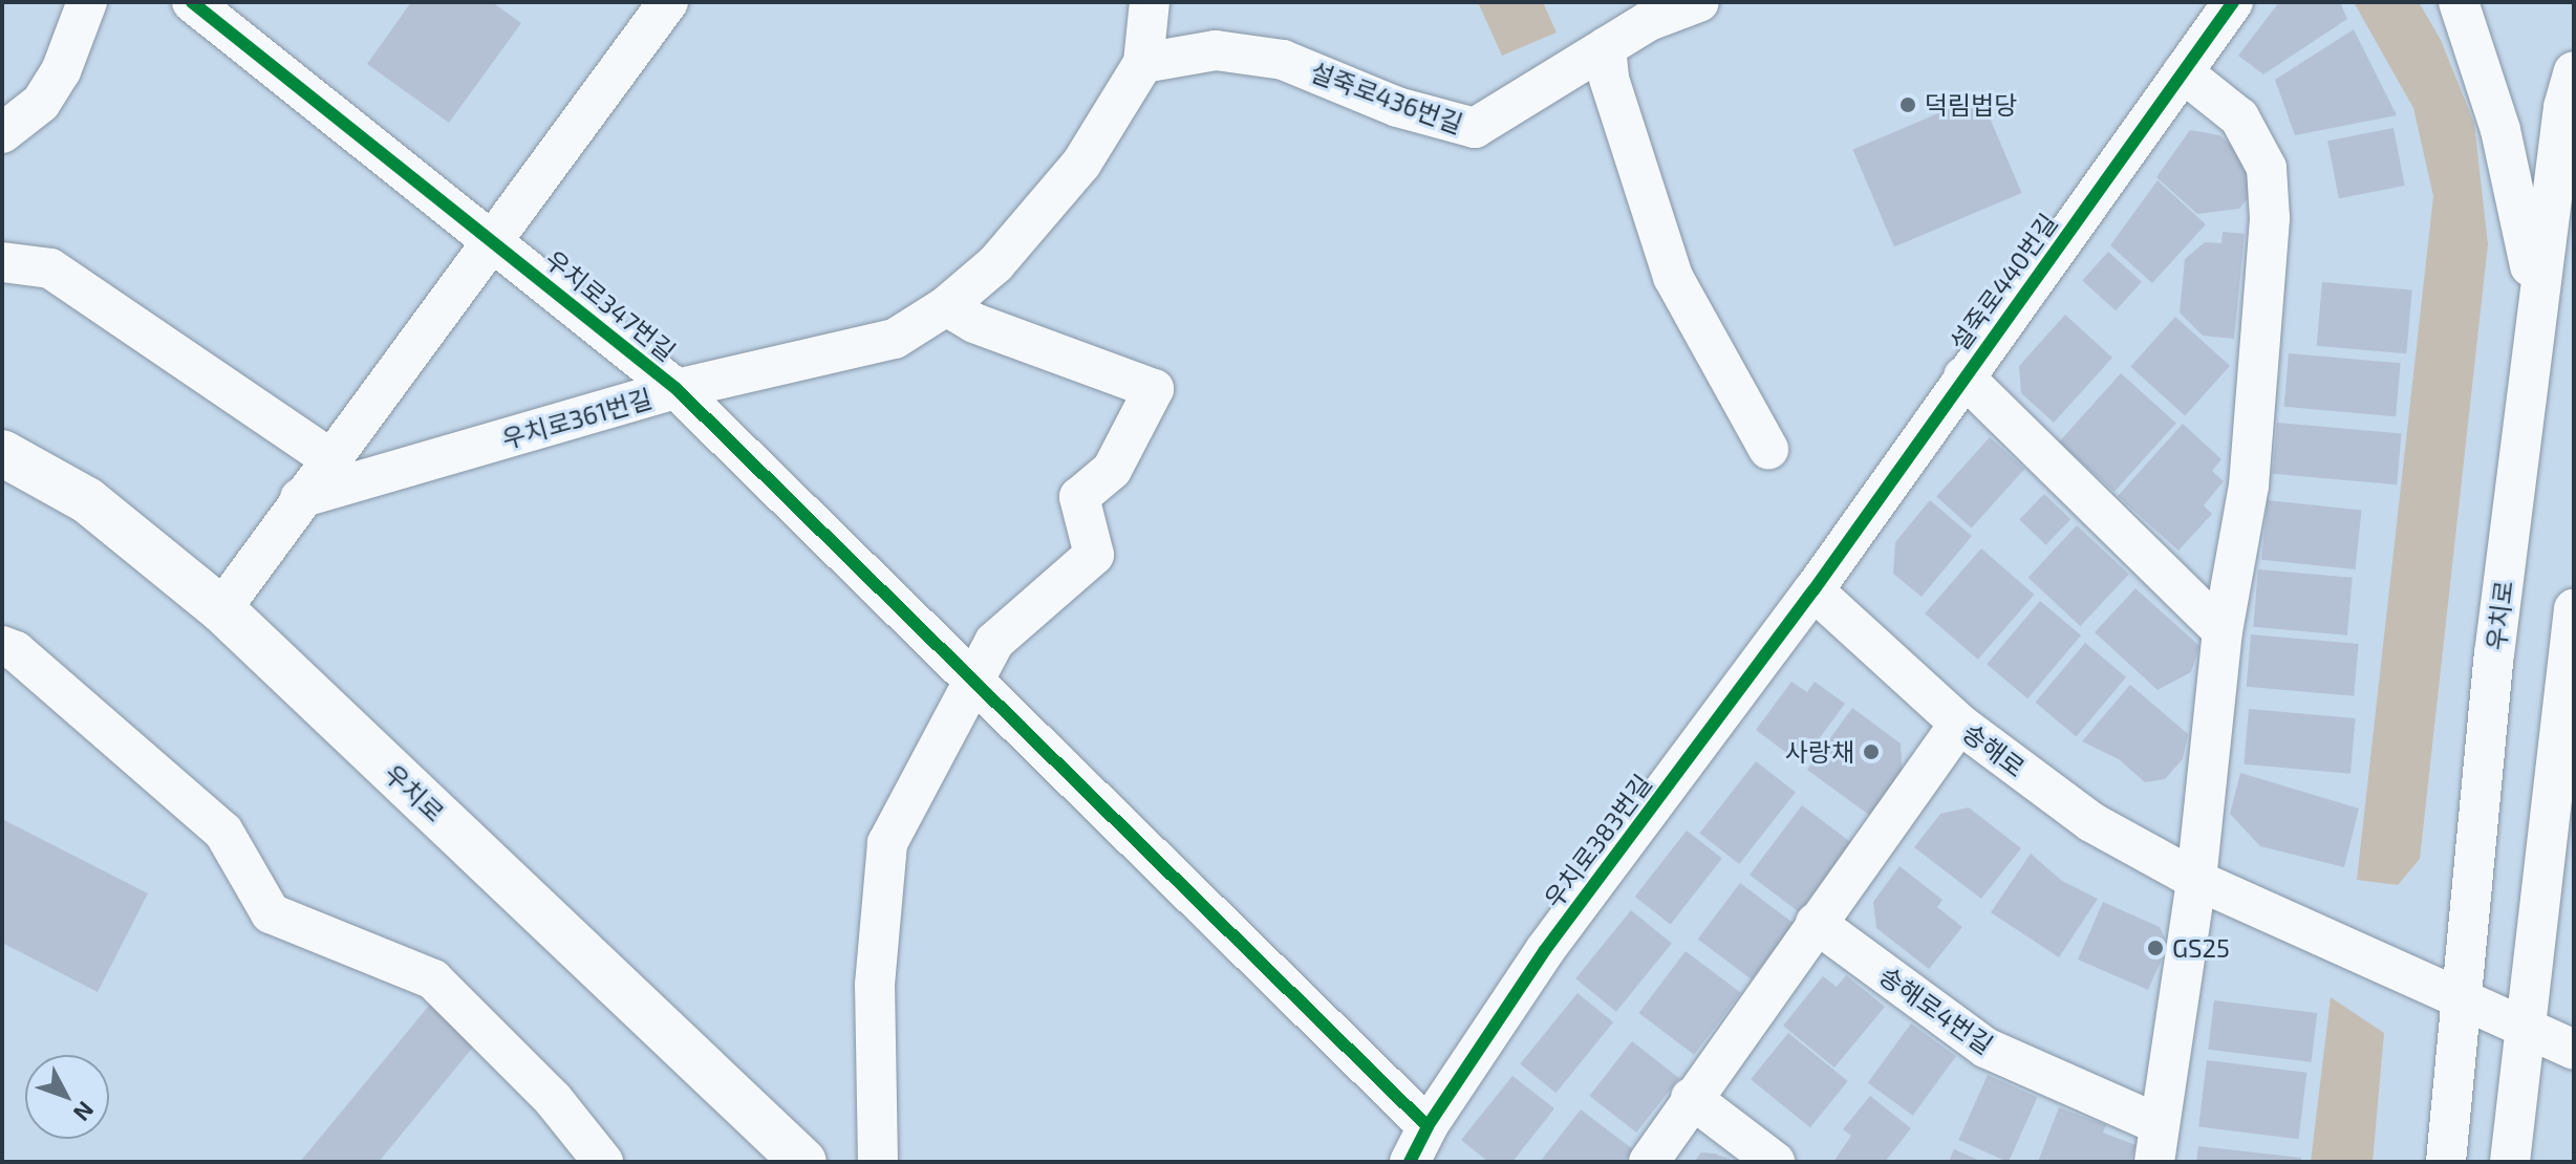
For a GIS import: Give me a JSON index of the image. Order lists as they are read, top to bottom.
{
  "streets": {
    "main road": ["우치로"],
    "street": [
      "설죽로436번길",
      "설죽로440번길",
      "우치로347번길",
      "우치로361번길",
      "송해로",
      "우치로383번길",
      "송해로4번길"
    ]
  },
  "crossings": [
    ["설죽로436번길", "우치로361번길"],
    ["설죽로440번길", "송해로"],
    ["설죽로440번길", "우치로383번길"],
    ["우치로347번길", "우치로361번길"],
    ["우치로", "송해로"],
    ["송해로", "우치로383번길"]
  ],
  "places": ["덕림법당", "사랑채", "GS25"],
  "north": "bottom right"
}
